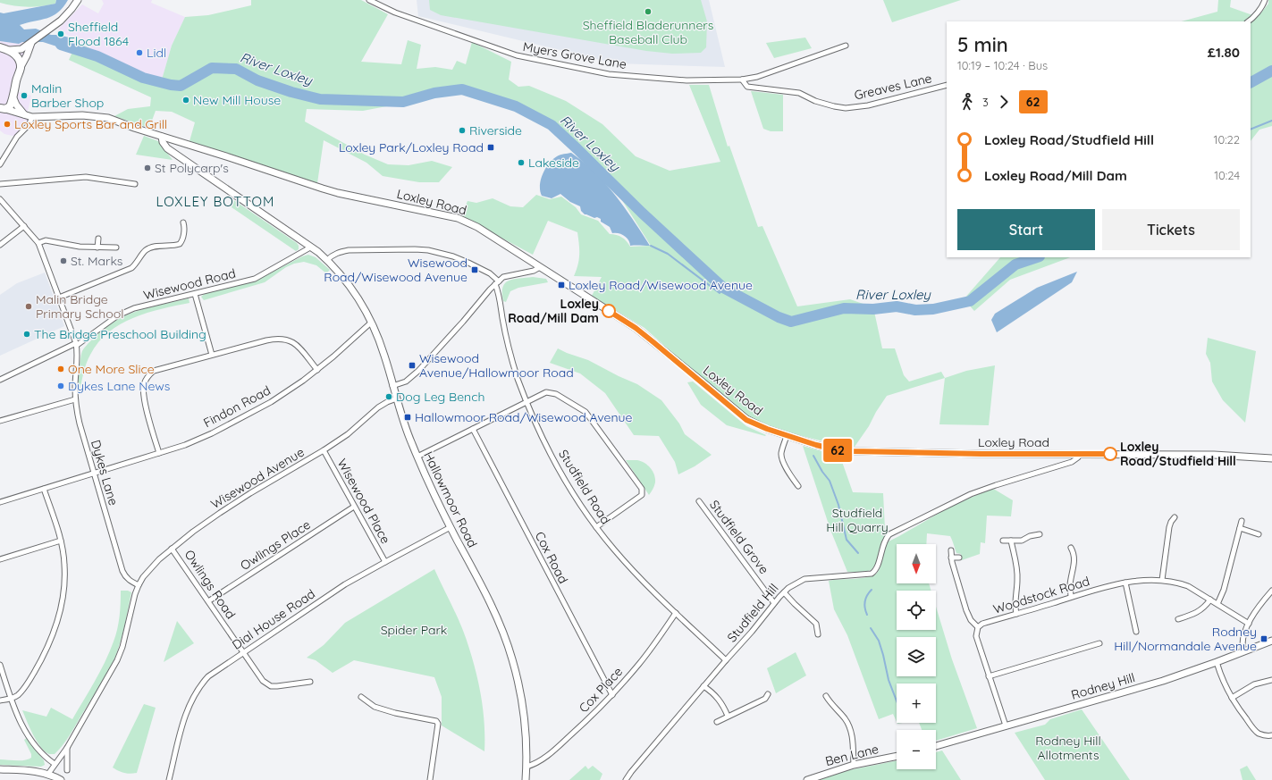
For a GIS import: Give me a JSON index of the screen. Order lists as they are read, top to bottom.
{
  "streets": {
    "main road": [
      "Loxley Road",
      "Hallowmoor Road",
      "Rodney Hill",
      "Ben Lane"
    ],
    "street": [
      "Myers Grove Lane",
      "Greaves Lane",
      "Wisewood Road",
      "Findon Road",
      "Dykes Lane",
      "Wisewood Avenue",
      "Studfield Road",
      "Wisewood Place",
      "Studfield Grove",
      "Owlings Place",
      "Cox Road",
      "Owlings Road",
      "Woodstock Road",
      "Studfield Hill",
      "Dial House Road",
      "Cox Place"
    ]
  },
  "crossings": [
    ["Myers Grove Lane", "Greaves Lane"],
    ["Loxley Road", "Hallowmoor Road"],
    ["Loxley Road", "Studfield Hill"],
    ["Wisewood Road", "Dykes Lane"],
    ["Wisewood Road", "Hallowmoor Road"],
    ["Findon Road", "Dykes Lane"],
    ["Findon Road", "Hallowmoor Road"],
    ["Dykes Lane", "Wisewood Avenue"],
    ["Wisewood Avenue", "Hallowmoor Road"],
    ["Wisewood Avenue", "Wisewood Place"],
    ["Wisewood Avenue", "Owlings Road"],
    ["Studfield Road", "Studfield Hill"],
    ["Studfield Road", "Cox Place"],
    ["Hallowmoor Road", "Dial House Road"],
    ["Hallowmoor Road", "Cox Place"],
    ["Wisewood Place", "Owlings Place"],
    ["Wisewood Place", "Dial House Road"],
    ["Studfield Grove", "Studfield Hill"],
    ["Owlings Place", "Owlings Road"],
    ["Cox Road", "Cox Place"],
    ["Owlings Road", "Dial House Road"]
  ],
  "districts": ["LOXLEY BOTTOM"],
  "water": ["River Loxley"],
  "parks": ["Studfield Hill Quarry", "Spider Park", "Rodney Hill Allotments"],
  "places": {
    "other": [
      "Sheffield Bladerunners Baseball Club",
      "Sheffield Flood 1864",
      "Lidl",
      "Malin Barber Shop",
      "New Mill House",
      "Loxley Sports Bar and Grill",
      "Riverside",
      "Lakeside",
      "St Polycarp's",
      "St. Marks",
      "Malin Bridge Primary School",
      "Loxley Road/Mill Dam",
      "The Bridge Preschool Building",
      "One More Slice",
      "Dykes Lane News",
      "Dog Leg Bench",
      "Loxley Road/Studfield Hill"
    ],
    "transit": [
      "Loxley Park/Loxley Road",
      "Wisewood Road/Wisewood Avenue",
      "Loxley Road/Wisewood Avenue",
      "Wisewood Avenue/Hallowmoor Road",
      "Hallowmoor Road/Wisewood Avenue",
      "Rodney Hill/Normandale Avenue"
    ]
  },
  "lines": ["bus line 62"],
  "north": "bottom",
  "page": {
    "on_map": "62",
    "heading": ["5 min", "10:19 – 10:24 · Bus", "£1.80"],
    "legs": ["3", "62"],
    "list": [
      {
        "name": "Loxley Road/Studfield Hill",
        "value": "10:22"
      },
      {
        "name": "Loxley Road/Mill Dam",
        "value": "10:24"
      }
    ],
    "buttons": ["Start", "Tickets"],
    "map_buttons": ["+", "−"]
  }
}
